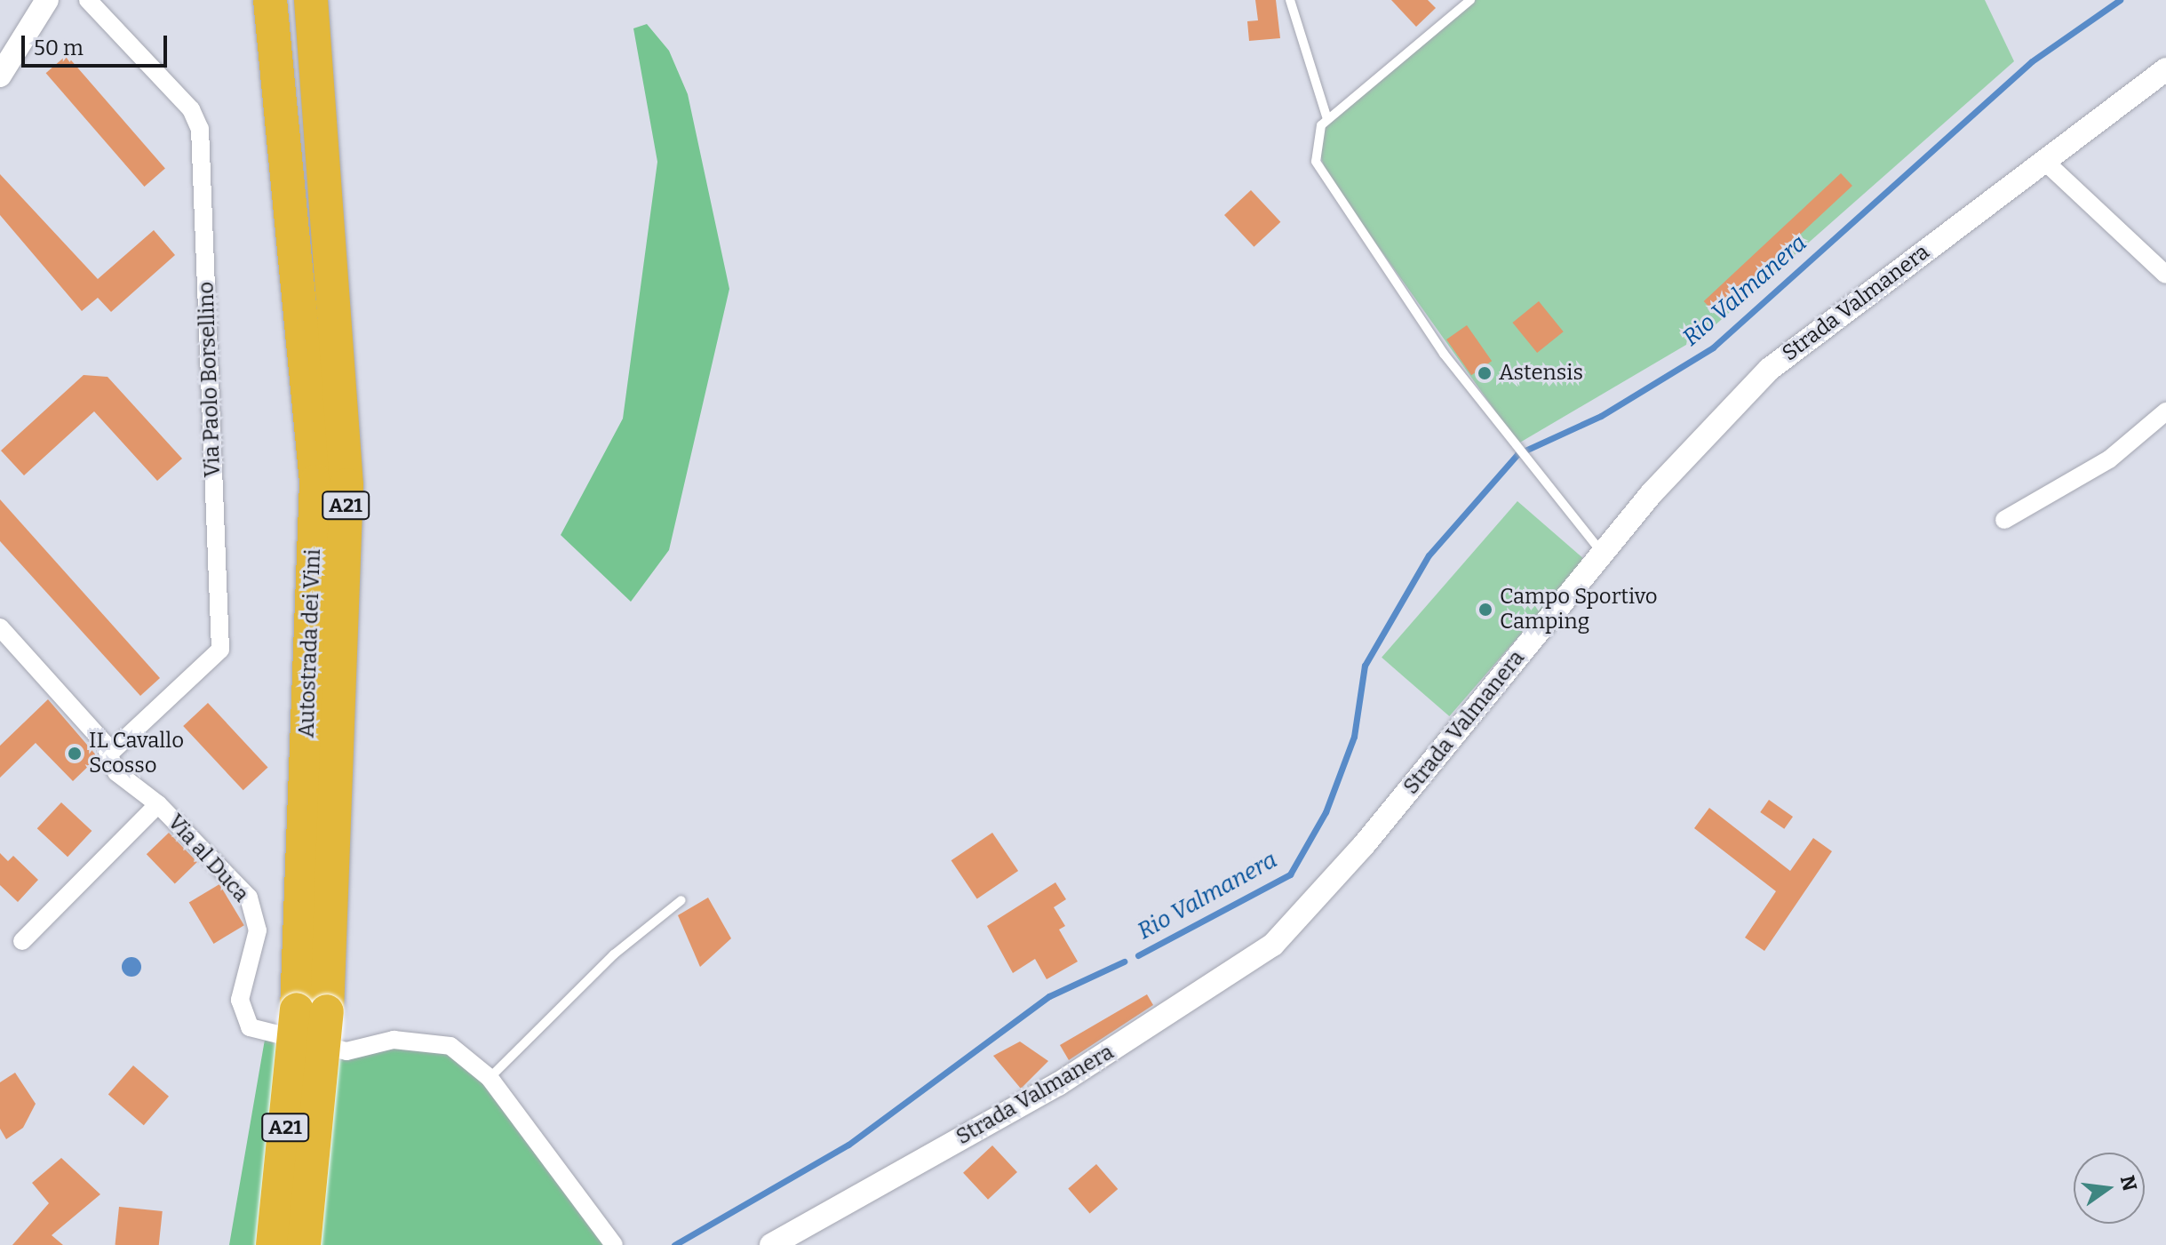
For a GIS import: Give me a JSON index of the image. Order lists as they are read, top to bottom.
{
  "streets": {
    "highway": ["A21", "Autostrada dei Vini"],
    "street": ["Strada Valmanera", "Via Paolo Borsellino", "Via al Duca"]
  },
  "crossings": [
    ["Via Paolo Borsellino", "Via al Duca"]
  ],
  "water": ["Rio Valmanera"],
  "places": ["Astensis", "Campo Sportivo Camping", "IL Cavallo Scosso"],
  "scale_bar": "50 m",
  "north": "right"
}
